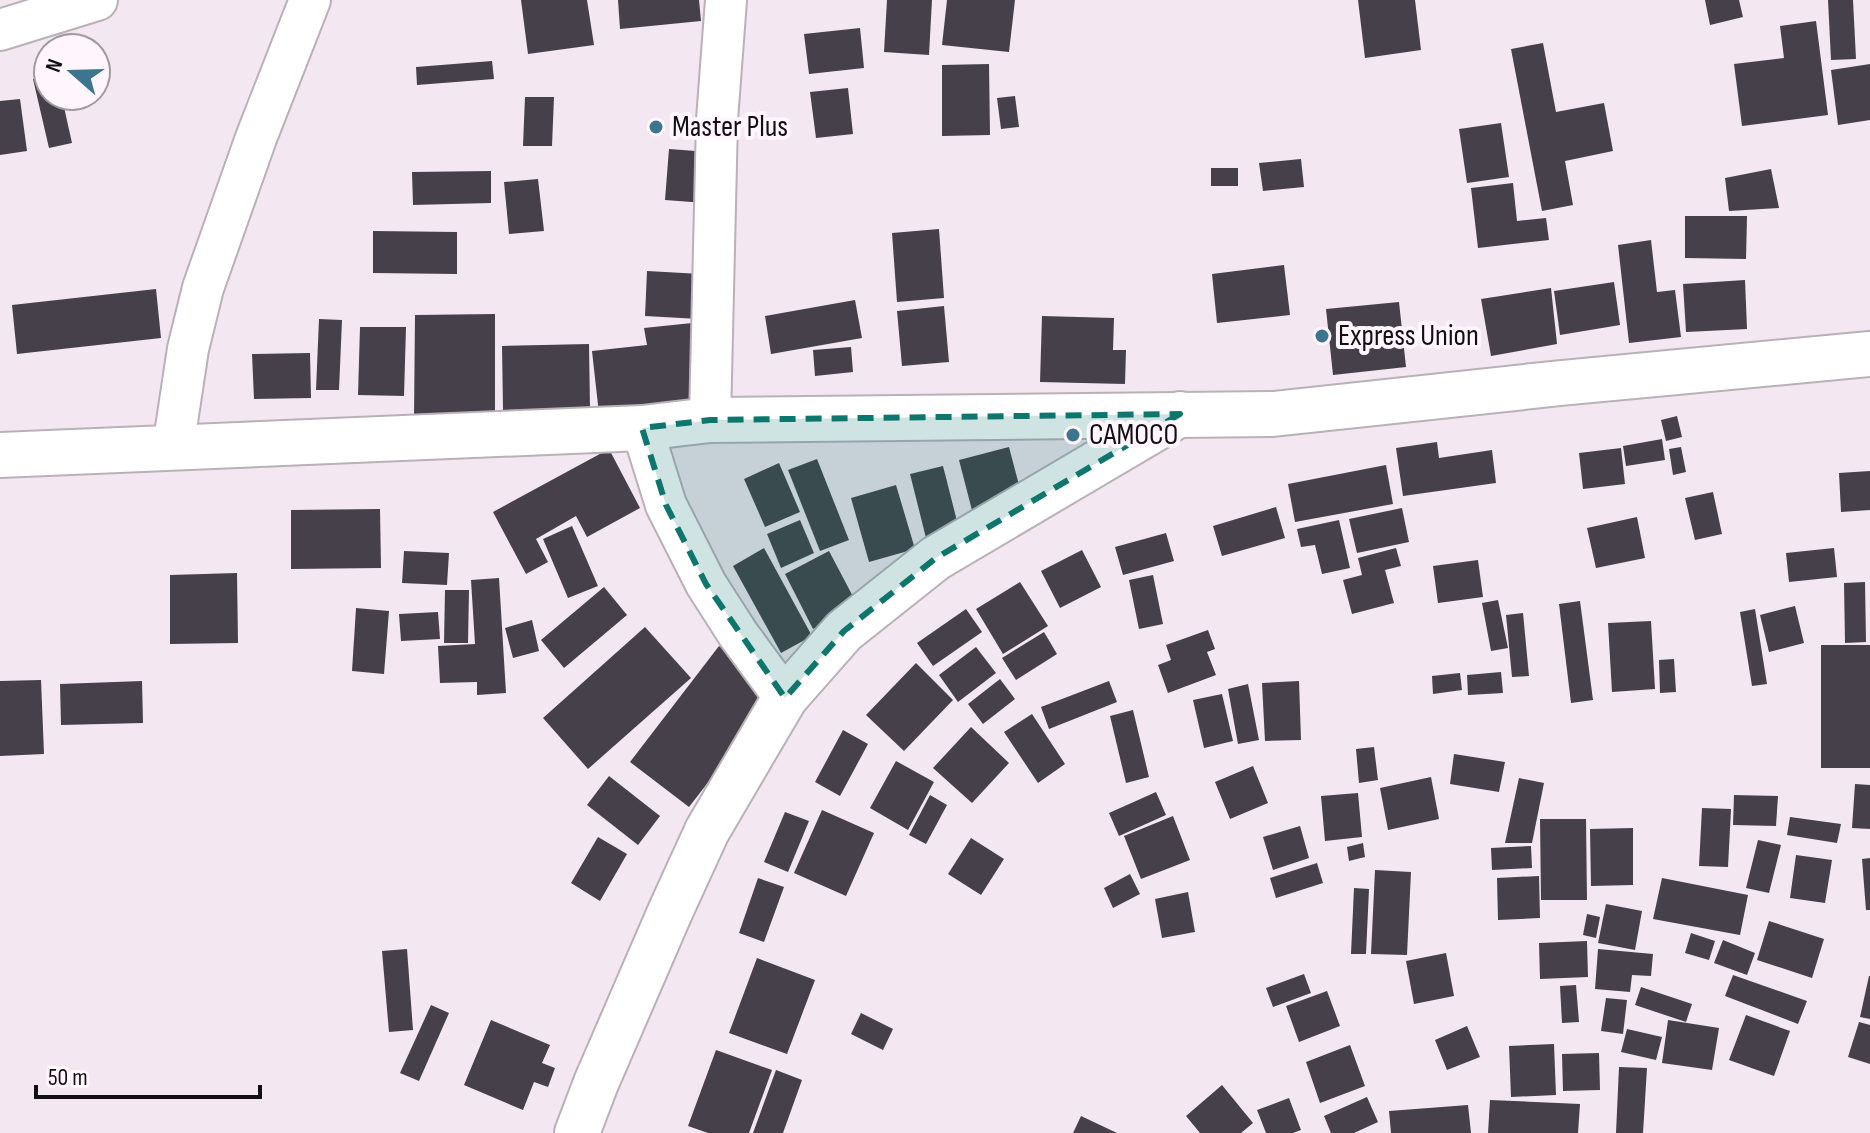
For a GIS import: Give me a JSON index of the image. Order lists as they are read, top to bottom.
{
  "places": ["Master Plus", "Express Union", "CAMOCO"],
  "scale_bar": "50 m",
  "north": "left"
}
